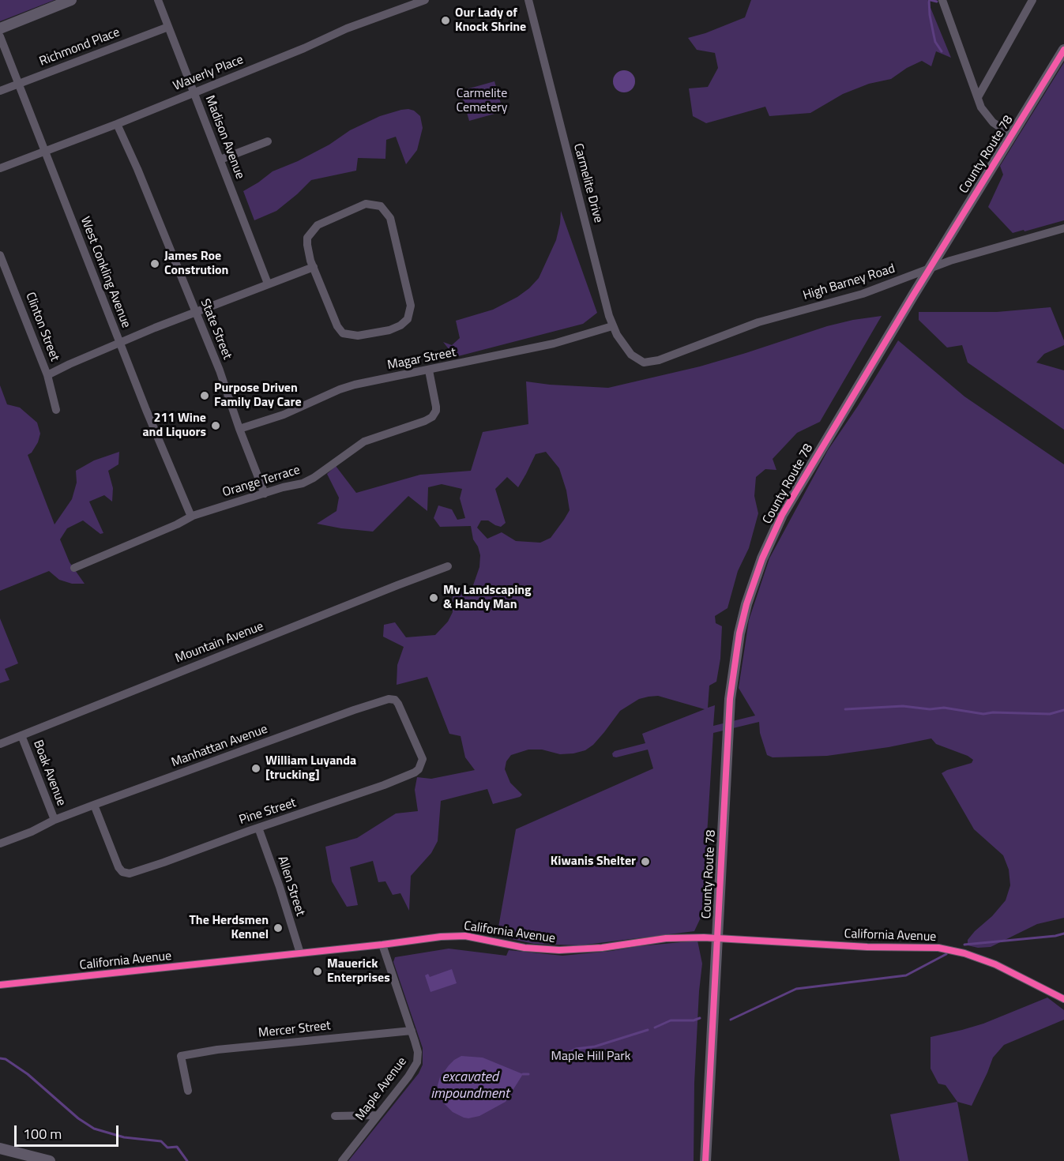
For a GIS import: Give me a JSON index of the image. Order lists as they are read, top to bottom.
{
  "streets": {
    "street": [
      "Richmond Place",
      "Waverly Place",
      "Madison Avenue",
      "County Route 78",
      "Carmelite Drive",
      "West Conkling Avenue",
      "High Barney Road",
      "Clinton Street",
      "State Street",
      "Magar Street",
      "Orange Terrace",
      "Mountain Avenue",
      "Manhattan Avenue",
      "Boak Avenue",
      "Pine Street",
      "Allen Street",
      "California Avenue",
      "Mercer Street",
      "Maple Avenue"
    ]
  },
  "crossings": [
    ["Richmond Place", "Madison Avenue"],
    ["Richmond Place", "West Conkling Avenue"],
    ["Waverly Place", "Madison Avenue"],
    ["Waverly Place", "West Conkling Avenue"],
    ["Waverly Place", "State Street"],
    ["County Route 78", "High Barney Road"],
    ["County Route 78", "California Avenue"],
    ["Carmelite Drive", "High Barney Road"],
    ["Carmelite Drive", "Magar Street"],
    ["West Conkling Avenue", "Orange Terrace"],
    ["State Street", "Magar Street"],
    ["State Street", "Orange Terrace"],
    ["Magar Street", "Orange Terrace"],
    ["Mountain Avenue", "Boak Avenue"],
    ["Manhattan Avenue", "Boak Avenue"],
    ["Manhattan Avenue", "Pine Street"],
    ["Pine Street", "Allen Street"],
    ["Allen Street", "California Avenue"],
    ["California Avenue", "Maple Avenue"],
    ["Mercer Street", "Maple Avenue"]
  ],
  "water": ["excavated impoundment"],
  "parks": ["Carmelite Cemetery", "Maple Hill Park"],
  "places": [
    "Our Lady of Knock Shrine",
    "James Roe Constrution",
    "Purpose Driven Family Day Care",
    "211 Wine and Liquors",
    "Mv Landscaping & Handy Man",
    "William Luyanda [trucking]",
    "Kiwanis Shelter",
    "The Herdsmen Kennel",
    "Mauerick Enterprises"
  ],
  "scale_bar": "100 m"
}
